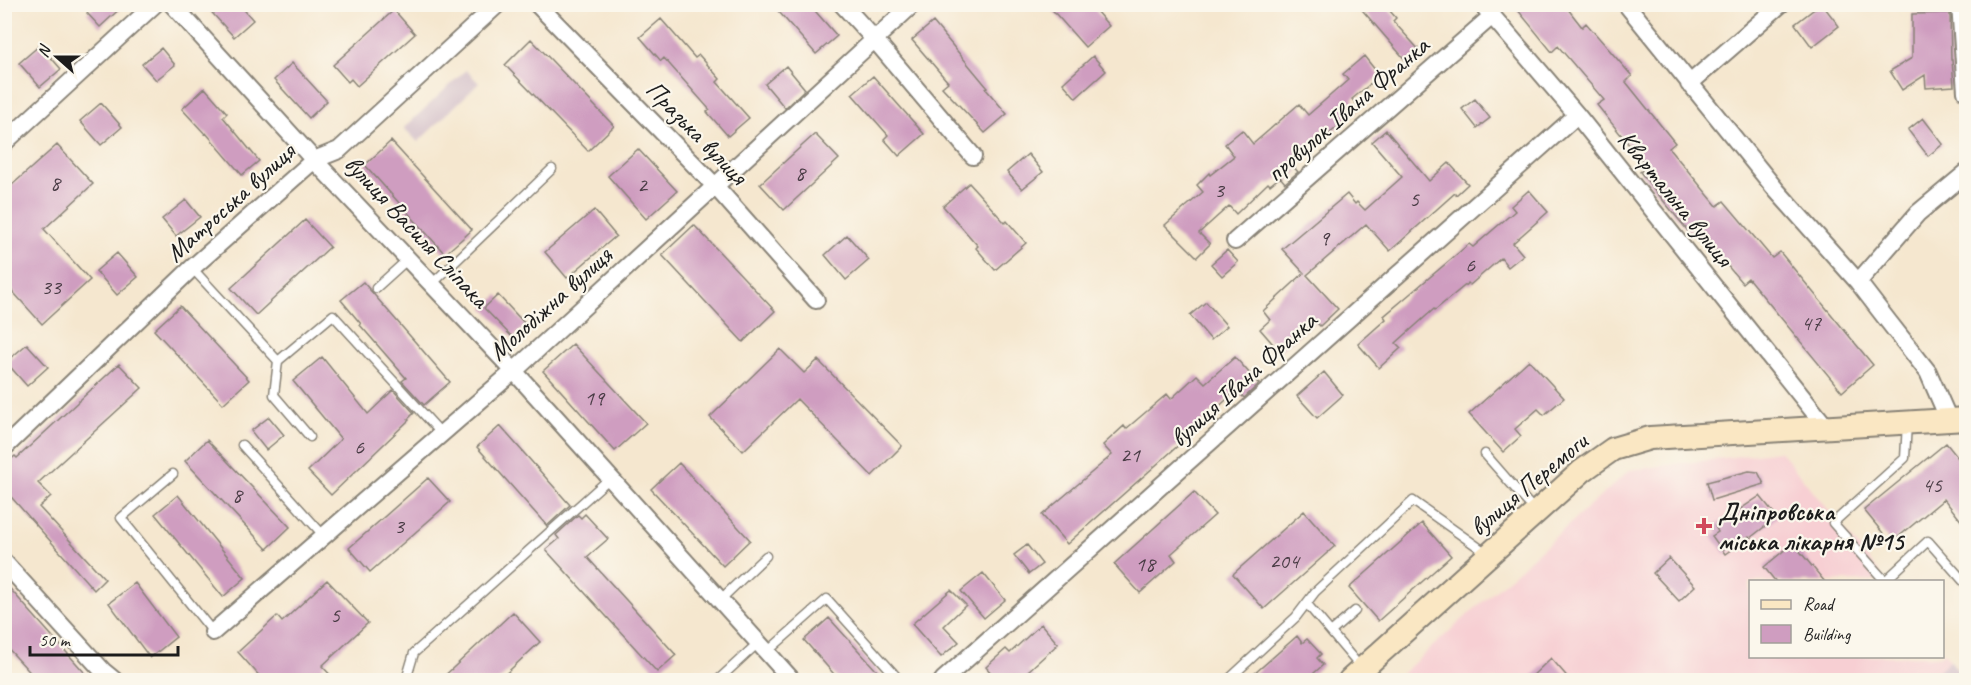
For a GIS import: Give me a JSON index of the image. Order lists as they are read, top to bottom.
{
  "streets": {
    "street": [
      "провулок Івана Франка",
      "Празька вулиця",
      "Квартальна вулиця",
      "Матроська вулиця",
      "вулиця Василя Сліпака",
      "Молодіжна вулиця",
      "вулиця Івана Франка",
      "вулиця Перемоги"
    ]
  },
  "crossings": [
    ["провулок Івана Франка", "Квартальна вулиця"],
    ["Празька вулиця", "Молодіжна вулиця"],
    ["Квартальна вулиця", "вулиця Івана Франка"],
    ["Квартальна вулиця", "вулиця Перемоги"],
    ["Матроська вулиця", "вулиця Василя Сліпака"],
    ["вулиця Василя Сліпака", "Молодіжна вулиця"]
  ],
  "places": {
    "health": ["Дніпровська міська лікарня №15"]
  },
  "house_numbers": [
    "8",
    "8",
    "2",
    "3",
    "5",
    "9",
    "6",
    "33",
    "47",
    "19",
    "6",
    "21",
    "45",
    "8",
    "3",
    "204",
    "18",
    "5"
  ],
  "legend": ["Road", "Building"],
  "scale_bar": "50 m",
  "north": "left"
}
